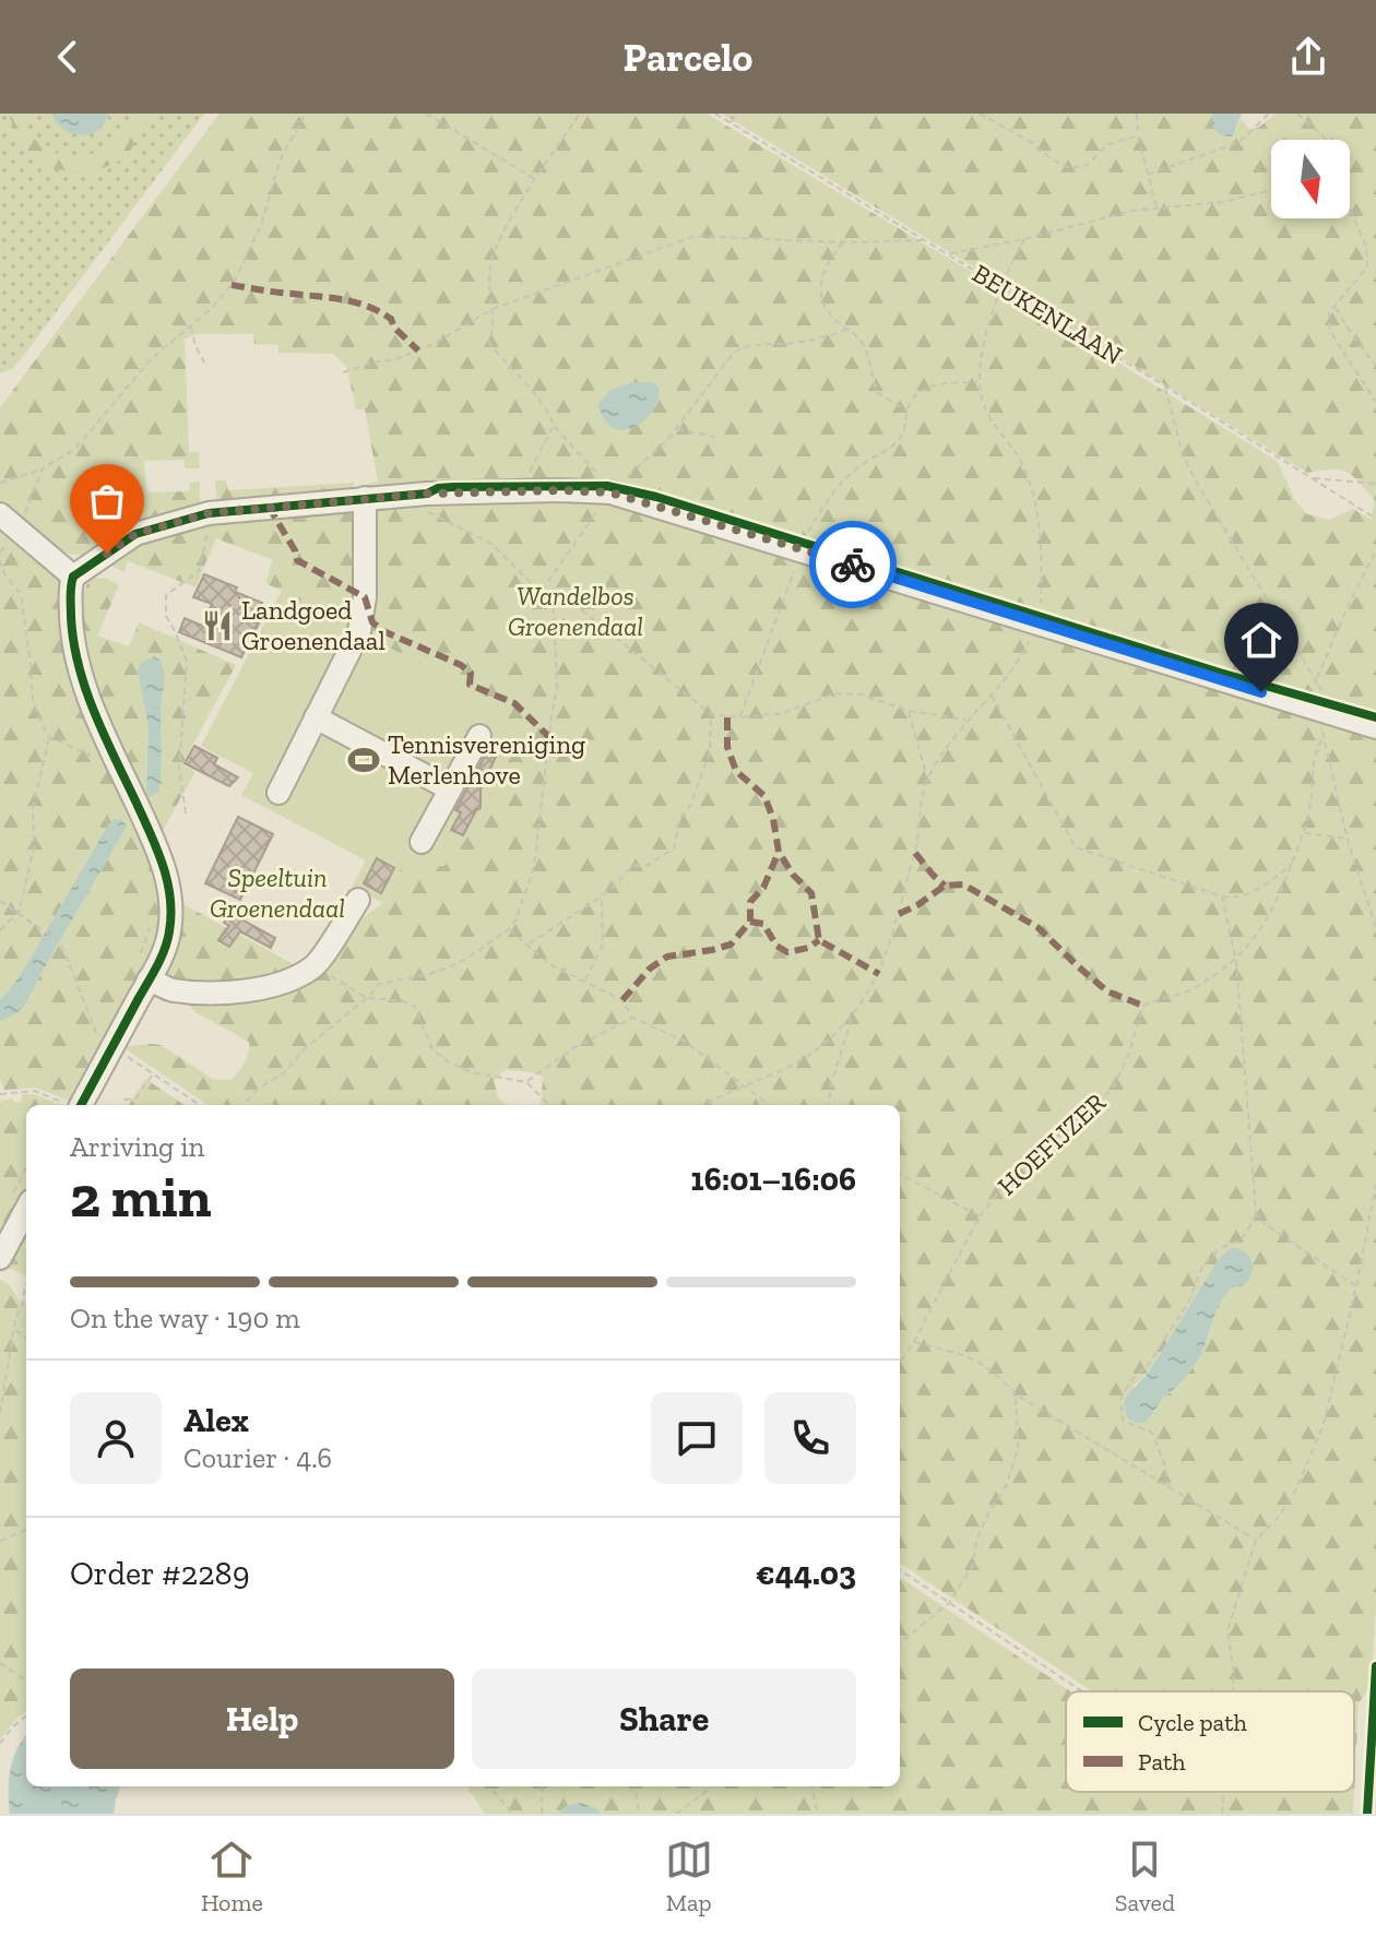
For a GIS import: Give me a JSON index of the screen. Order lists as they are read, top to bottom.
{
  "streets": {
    "path": ["BEUKENLAAN", "HOEFIJZER"]
  },
  "parks": ["Wandelbos Groenendaal", "Speeltuin Groenendaal"],
  "places": {
    "restaurant": ["Landgoed Groenendaal"],
    "sports": ["Tennisvereniging Merlenhove"]
  },
  "legend": ["Cycle path", "Path"],
  "north": "bottom",
  "page": {
    "header": "Parcelo",
    "heading": ["2 min", "Arriving in", "16:01–16:06"],
    "panel": [
      "Alex",
      "Courier · 4.6",
      "Order #2289",
      "€44.03"
    ],
    "bar": "On the way · 190 m",
    "buttons": ["Help", "Share"],
    "tabs": ["Home", "Map", "Saved"]
  }
}
